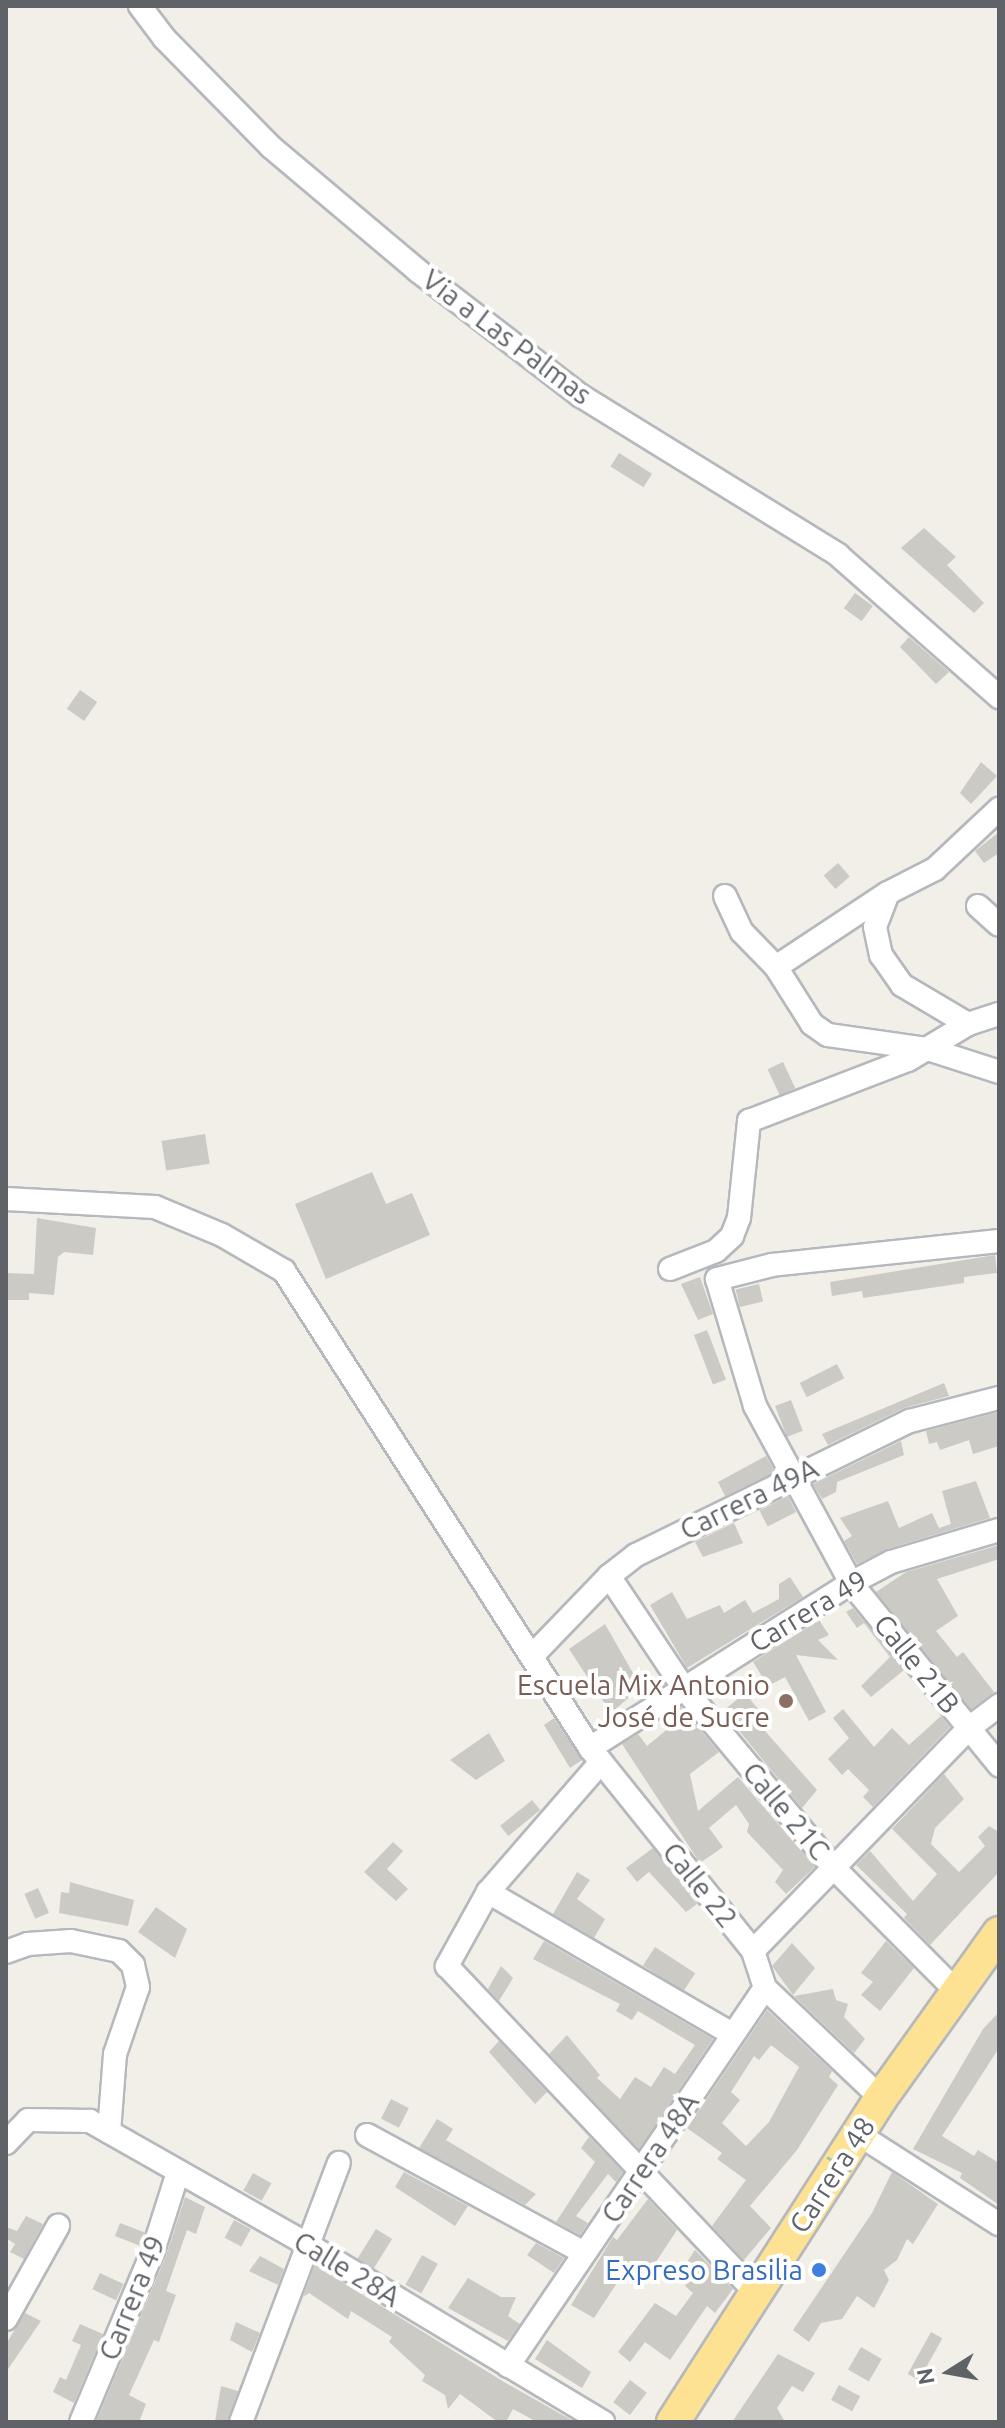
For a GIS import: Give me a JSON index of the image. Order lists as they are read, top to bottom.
{
  "streets": {
    "highway": ["Carrera 48"],
    "street": [
      "Via a Las Palmas",
      "Carrera 49A",
      "Carrera 49",
      "Calle 21B",
      "Calle 21C",
      "Calle 22",
      "Carrera 48A",
      "Calle 28A"
    ]
  },
  "crossings": [
    ["Carrera 49A", "Calle 21B"],
    ["Carrera 49A", "Calle 21C"],
    ["Carrera 49A", "Calle 22"],
    ["Carrera 49", "Calle 21B"],
    ["Carrera 49", "Calle 21C"],
    ["Carrera 49", "Calle 22"],
    ["Carrera 49", "Carrera 48A"],
    ["Carrera 49", "Calle 28A"],
    ["Calle 21C", "Carrera 48"],
    ["Calle 22", "Carrera 48A"],
    ["Calle 22", "Carrera 48"],
    ["Carrera 48A", "Calle 28A"]
  ],
  "places": ["Escuela Mix Antonio José de Sucre", "Expreso Brasilia"],
  "north": "left"
}
